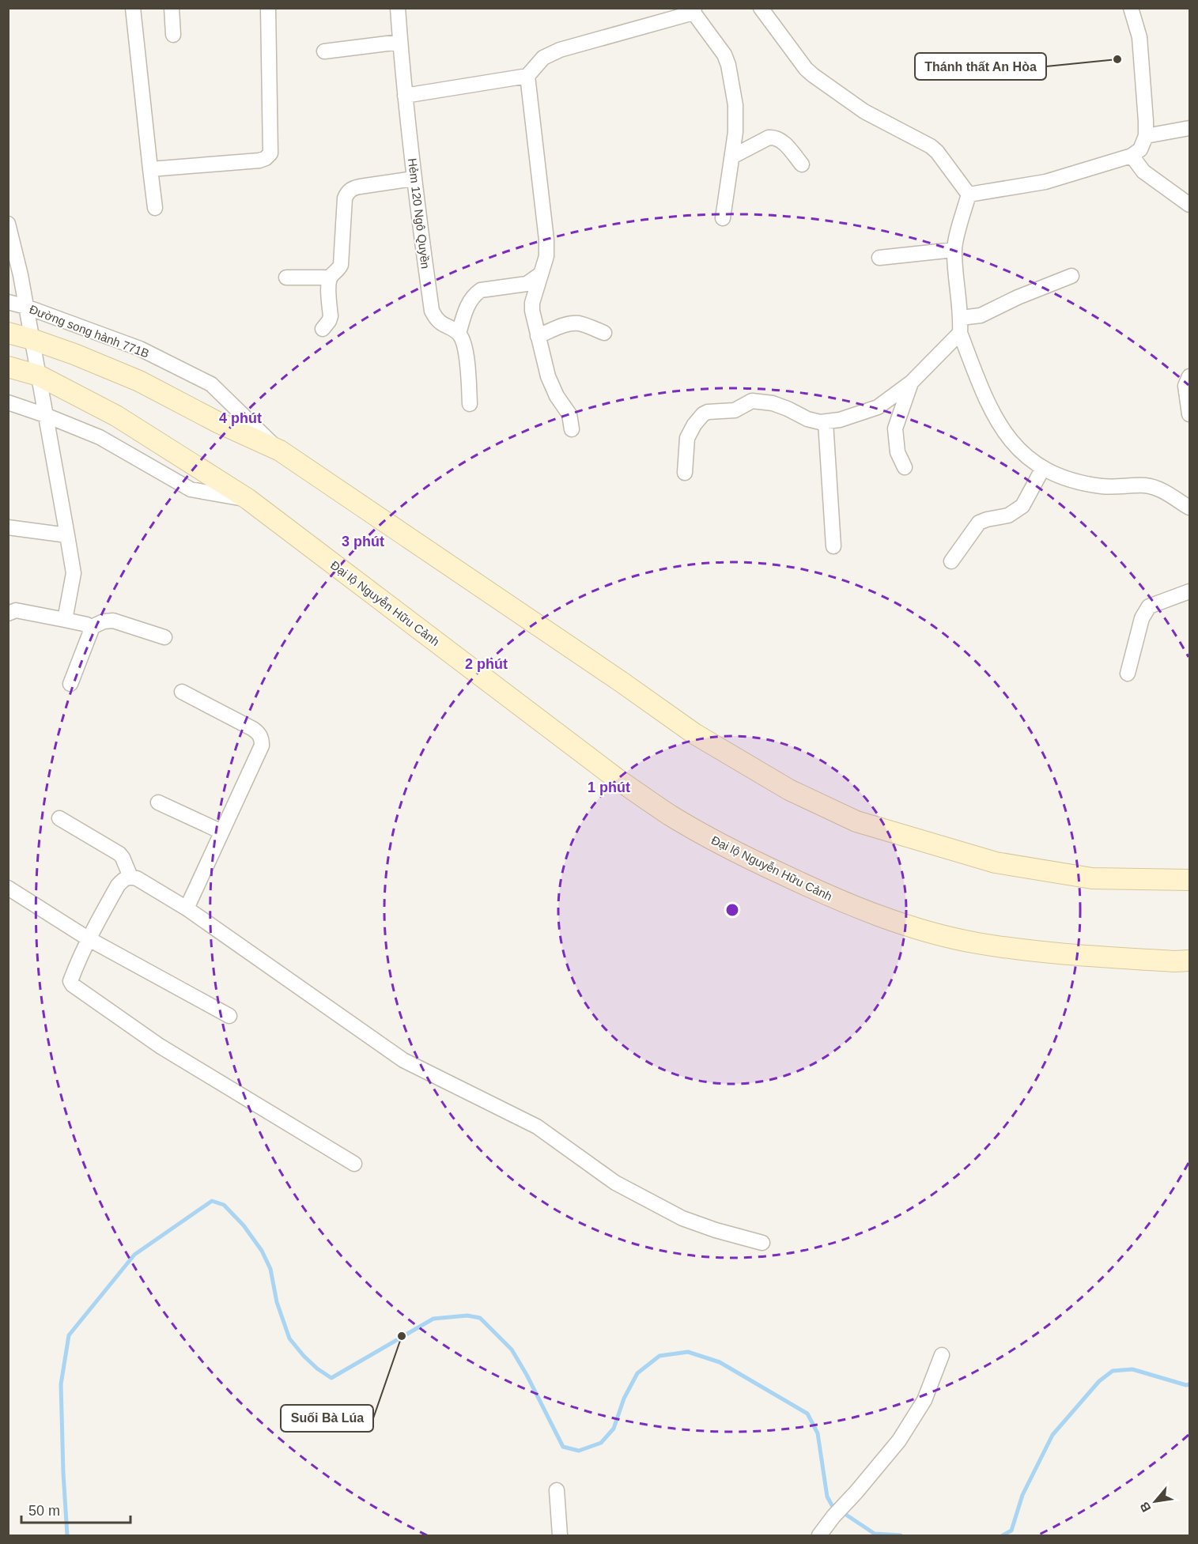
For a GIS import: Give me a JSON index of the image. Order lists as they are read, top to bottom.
{
  "streets": {
    "main road": ["Đại lộ Nguyễn Hữu Cảnh"],
    "street": ["Hẻm 120 Ngô Quyền", "Đường song hành 771B"]
  },
  "places": ["Thánh thất An Hòa", "Suối Bà Lúa"],
  "scale_bar": "50 m",
  "north": "bottom left",
  "rings": [
    "4 phút",
    "3 phút",
    "2 phút",
    "1 phút"
  ]
}
